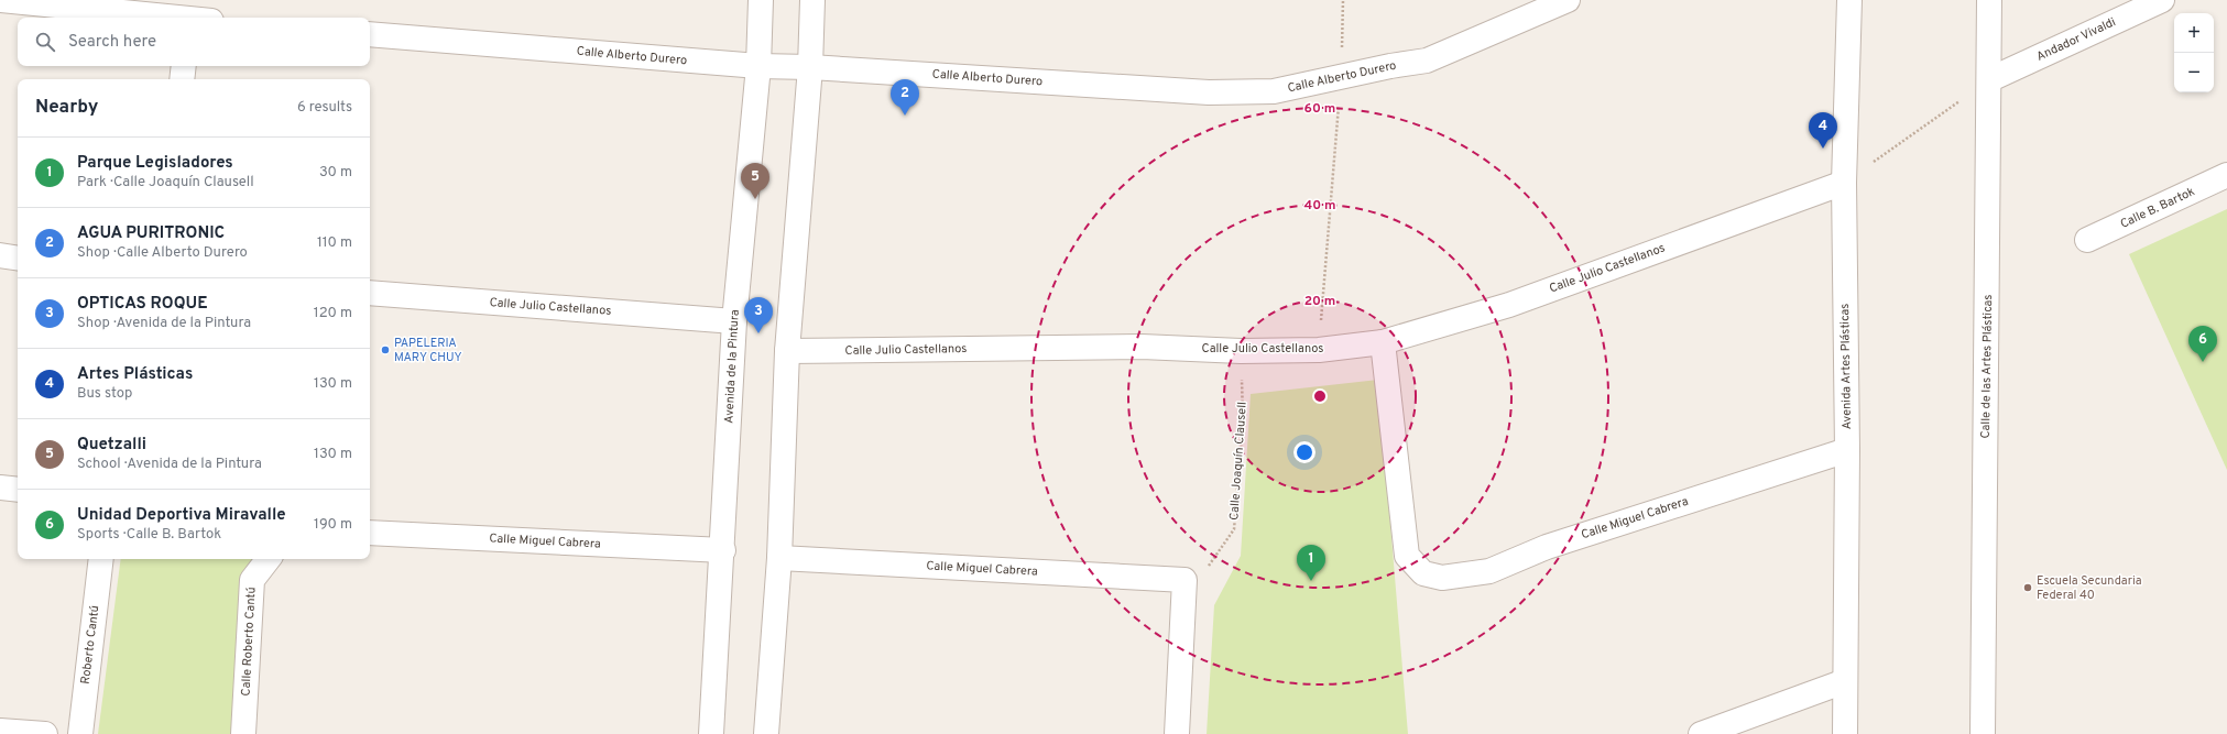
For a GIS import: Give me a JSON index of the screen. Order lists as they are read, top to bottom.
{
  "streets": {
    "street": [
      "Andador Vivaldi",
      "Calle Alberto Durero",
      "Calle B. Bartok",
      "Calle Julio Castellanos",
      "Avenida de la Pintura",
      "Avenida Artes Plásticas",
      "Calle de las Artes Plásticas",
      "Calle Miguel Cabrera",
      "Calle Roberto Cantú",
      "Roberto Cantú"
    ],
    "path": ["Calle Joaquín Clausell"]
  },
  "crossings": [
    ["Andador Vivaldi", "Calle de las Artes Plásticas"],
    ["Calle Alberto Durero", "Avenida de la Pintura"],
    ["Calle Julio Castellanos", "Avenida de la Pintura"],
    ["Calle Julio Castellanos", "Avenida Artes Plásticas"],
    ["Calle Julio Castellanos", "Calle Joaquín Clausell"],
    ["Calle Julio Castellanos", "Calle Miguel Cabrera"],
    ["Avenida de la Pintura", "Calle Miguel Cabrera"],
    ["Avenida Artes Plásticas", "Calle Miguel Cabrera"],
    ["Calle Joaquín Clausell", "Calle Miguel Cabrera"]
  ],
  "places": ["PAPELERIA MARY CHUY", "Escuela Secundaria Federal 40"],
  "page": {
    "map_buttons": ["+", "−"],
    "search": "Search here",
    "pins": [
      "2",
      "4",
      "5",
      "3",
      "6",
      "1"
    ],
    "heading": ["Nearby", "6 results"],
    "list": [
      {
        "mark": "1",
        "name": "Parque Legisladores",
        "note": "Park · Calle Joaquín Clausell",
        "value": "30 m"
      },
      {
        "mark": "2",
        "name": "AGUA PURITRONIC",
        "note": "Shop · Calle Alberto Durero",
        "value": "110 m"
      },
      {
        "mark": "3",
        "name": "OPTICAS ROQUE",
        "note": "Shop · Avenida de la Pintura",
        "value": "120 m"
      },
      {
        "mark": "4",
        "name": "Artes Plásticas",
        "note": "Bus stop",
        "value": "130 m"
      },
      {
        "mark": "5",
        "name": "Quetzalli",
        "note": "School · Avenida de la Pintura",
        "value": "130 m"
      },
      {
        "mark": "6",
        "name": "Unidad Deportiva Miravalle",
        "note": "Sports · Calle B. Bartok",
        "value": "190 m"
      }
    ]
  },
  "rings": ["60 m", "40 m", "20 m"]
}
